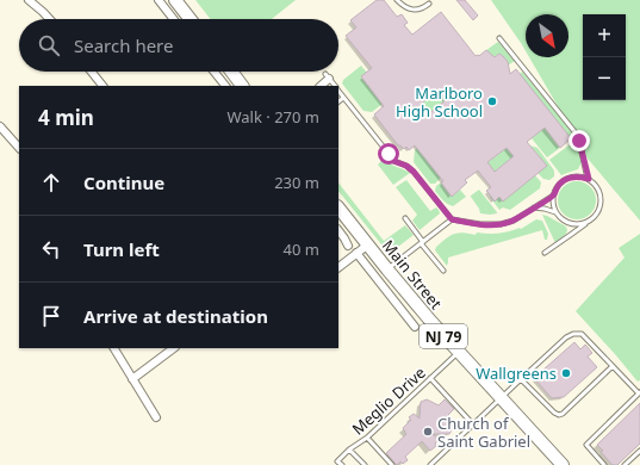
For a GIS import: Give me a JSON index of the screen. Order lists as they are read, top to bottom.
{
  "streets": {
    "main road": ["Main Street", "NJ 79"],
    "lane": ["Meglio Drive"]
  },
  "crossings": [
    ["Main Street", "Meglio Drive"]
  ],
  "places": ["Marlboro High School", "Wallgreens", "Church of Saint Gabriel"],
  "north": "bottom right",
  "page": {
    "map_buttons": ["+", "−"],
    "search": "Search here",
    "heading": ["4 min", "Walk · 270 m"],
    "list": [
      ["Continue", "230 m"],
      ["Turn left", "40 m"],
      "Arrive at destination"
    ]
  }
}
